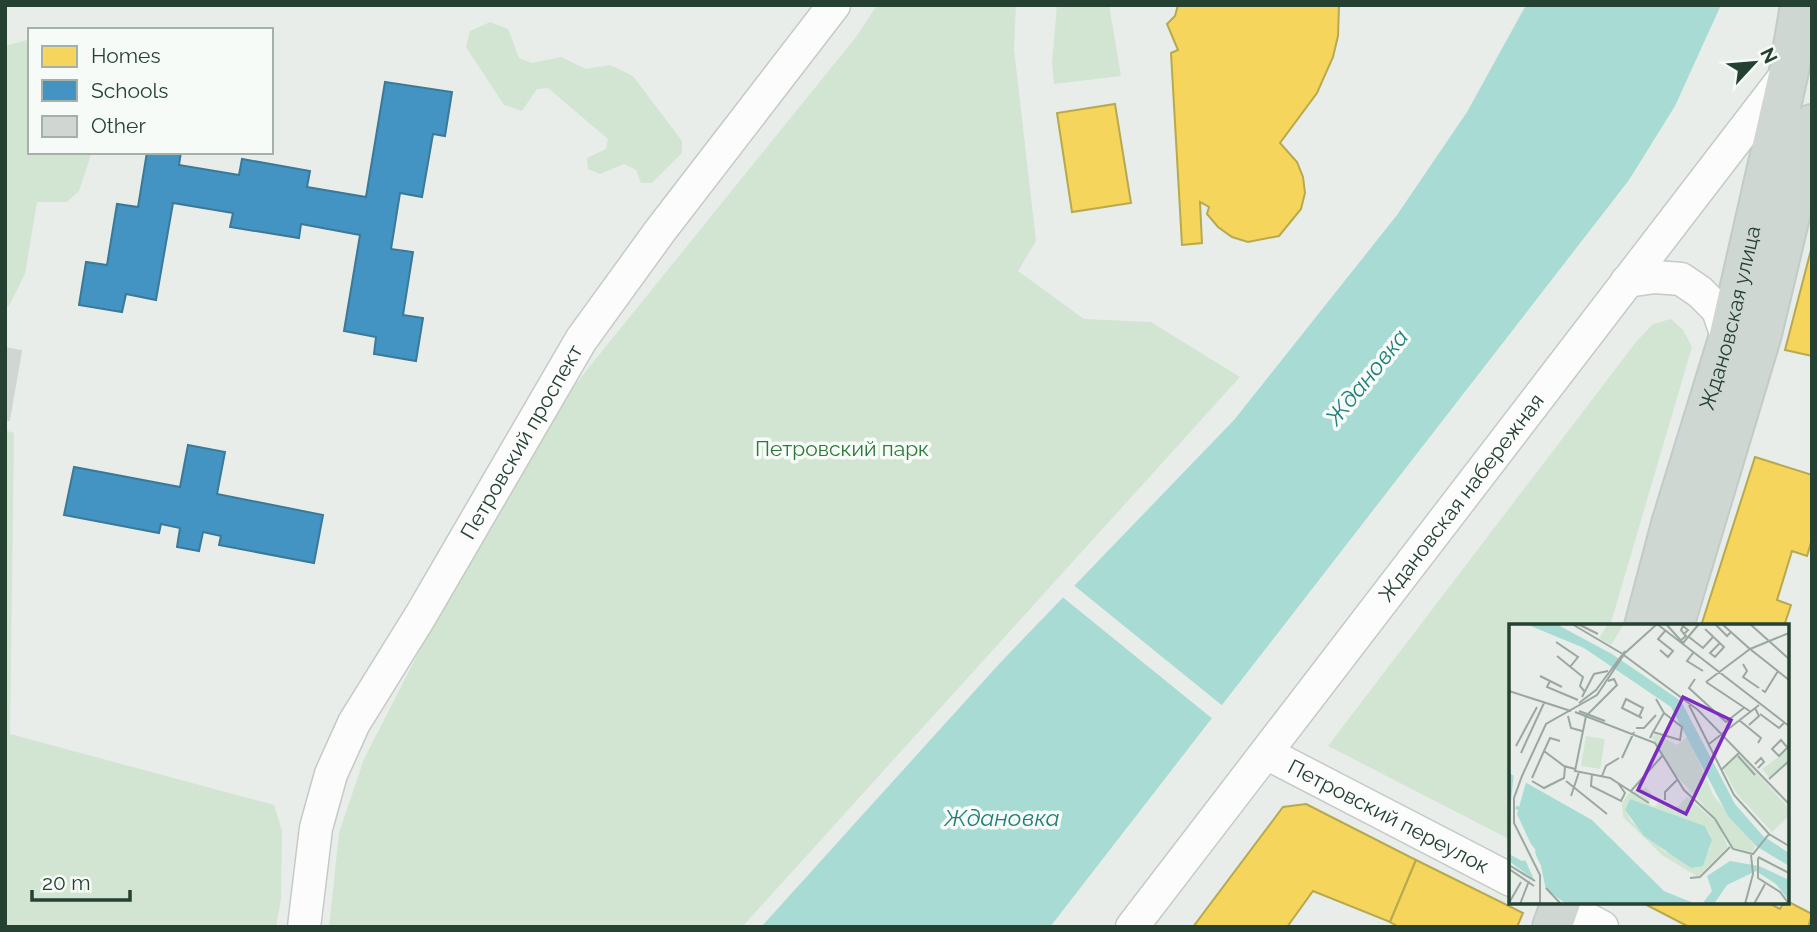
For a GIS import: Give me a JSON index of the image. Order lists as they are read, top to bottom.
{
  "streets": {
    "main road": ["Ждановская улица"],
    "street": ["Петровский проспект", "Ждановская набережная", "Петровский переулок"]
  },
  "crossings": [
    ["Ждановская улица", "Ждановская набережная"],
    ["Ждановская набережная", "Петровский переулок"]
  ],
  "water": ["Ждановка"],
  "parks": ["Петровский парк"],
  "legend": ["Homes", "Schools", "Other"],
  "scale_bar": "20 m",
  "north": "top right"
}
